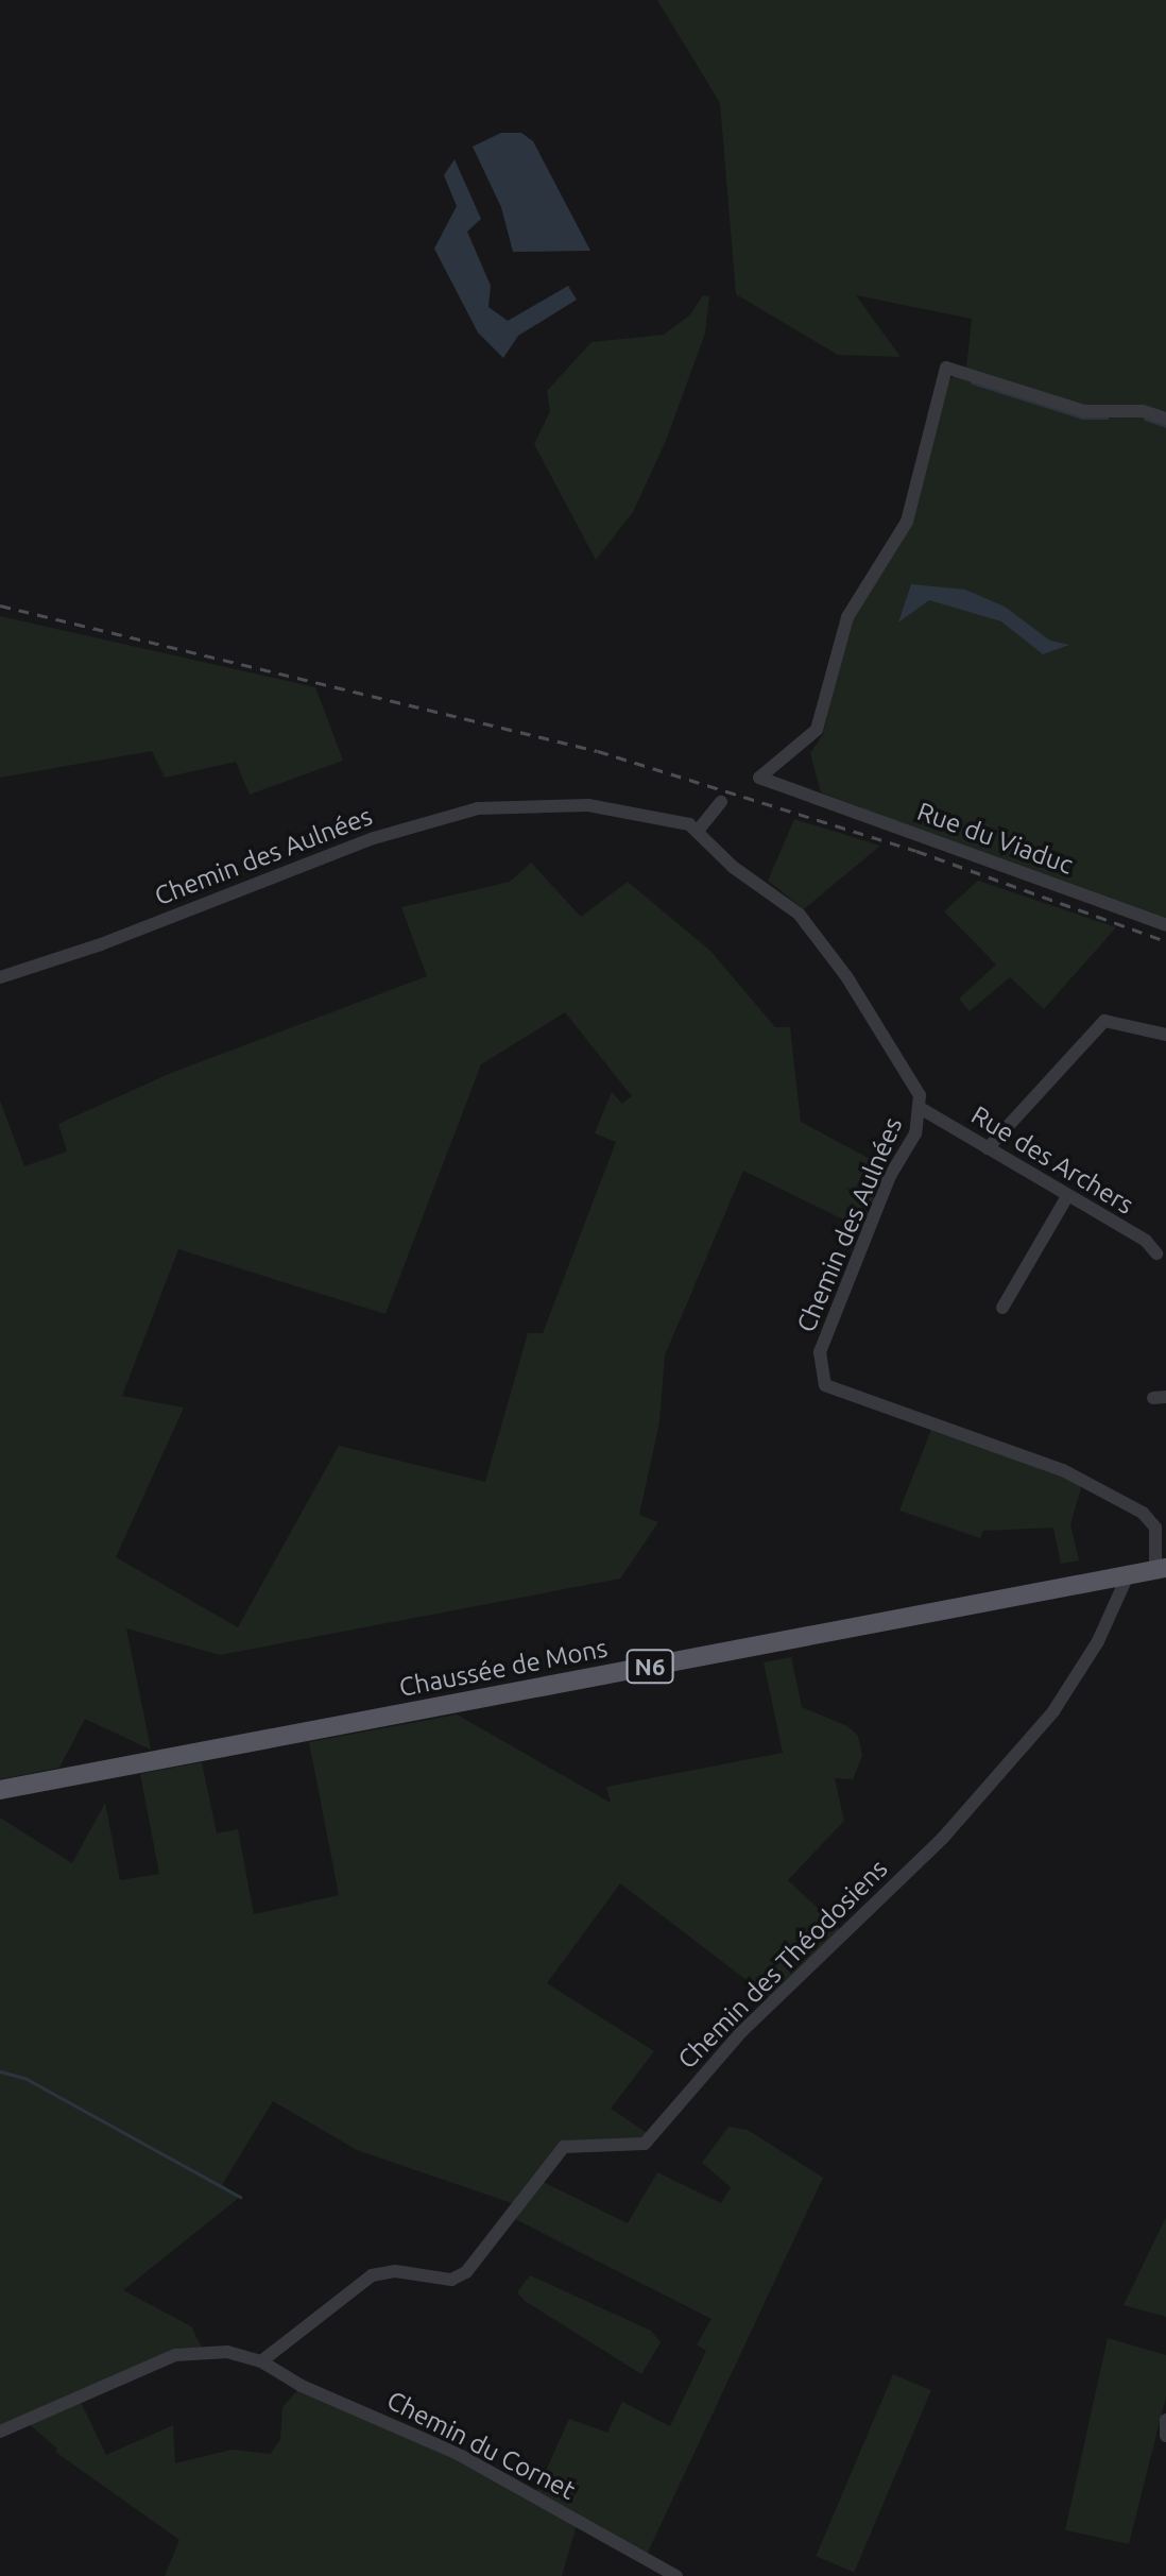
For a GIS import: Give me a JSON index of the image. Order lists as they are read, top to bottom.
{
  "streets": {
    "main road": ["N6", "Chaussée de Mons"],
    "street": [
      "Rue du Viaduc",
      "Chemin des Aulnées",
      "Rue des Archers",
      "Chemin des Théodosiens",
      "Chemin du Cornet"
    ]
  },
  "crossings": [
    ["Chemin des Aulnées", "Rue des Archers"],
    ["Chemin des Aulnées", "Chaussée de Mons"],
    ["Chaussée de Mons", "Chemin des Théodosiens"],
    ["Chemin des Théodosiens", "Chemin du Cornet"]
  ]
}
